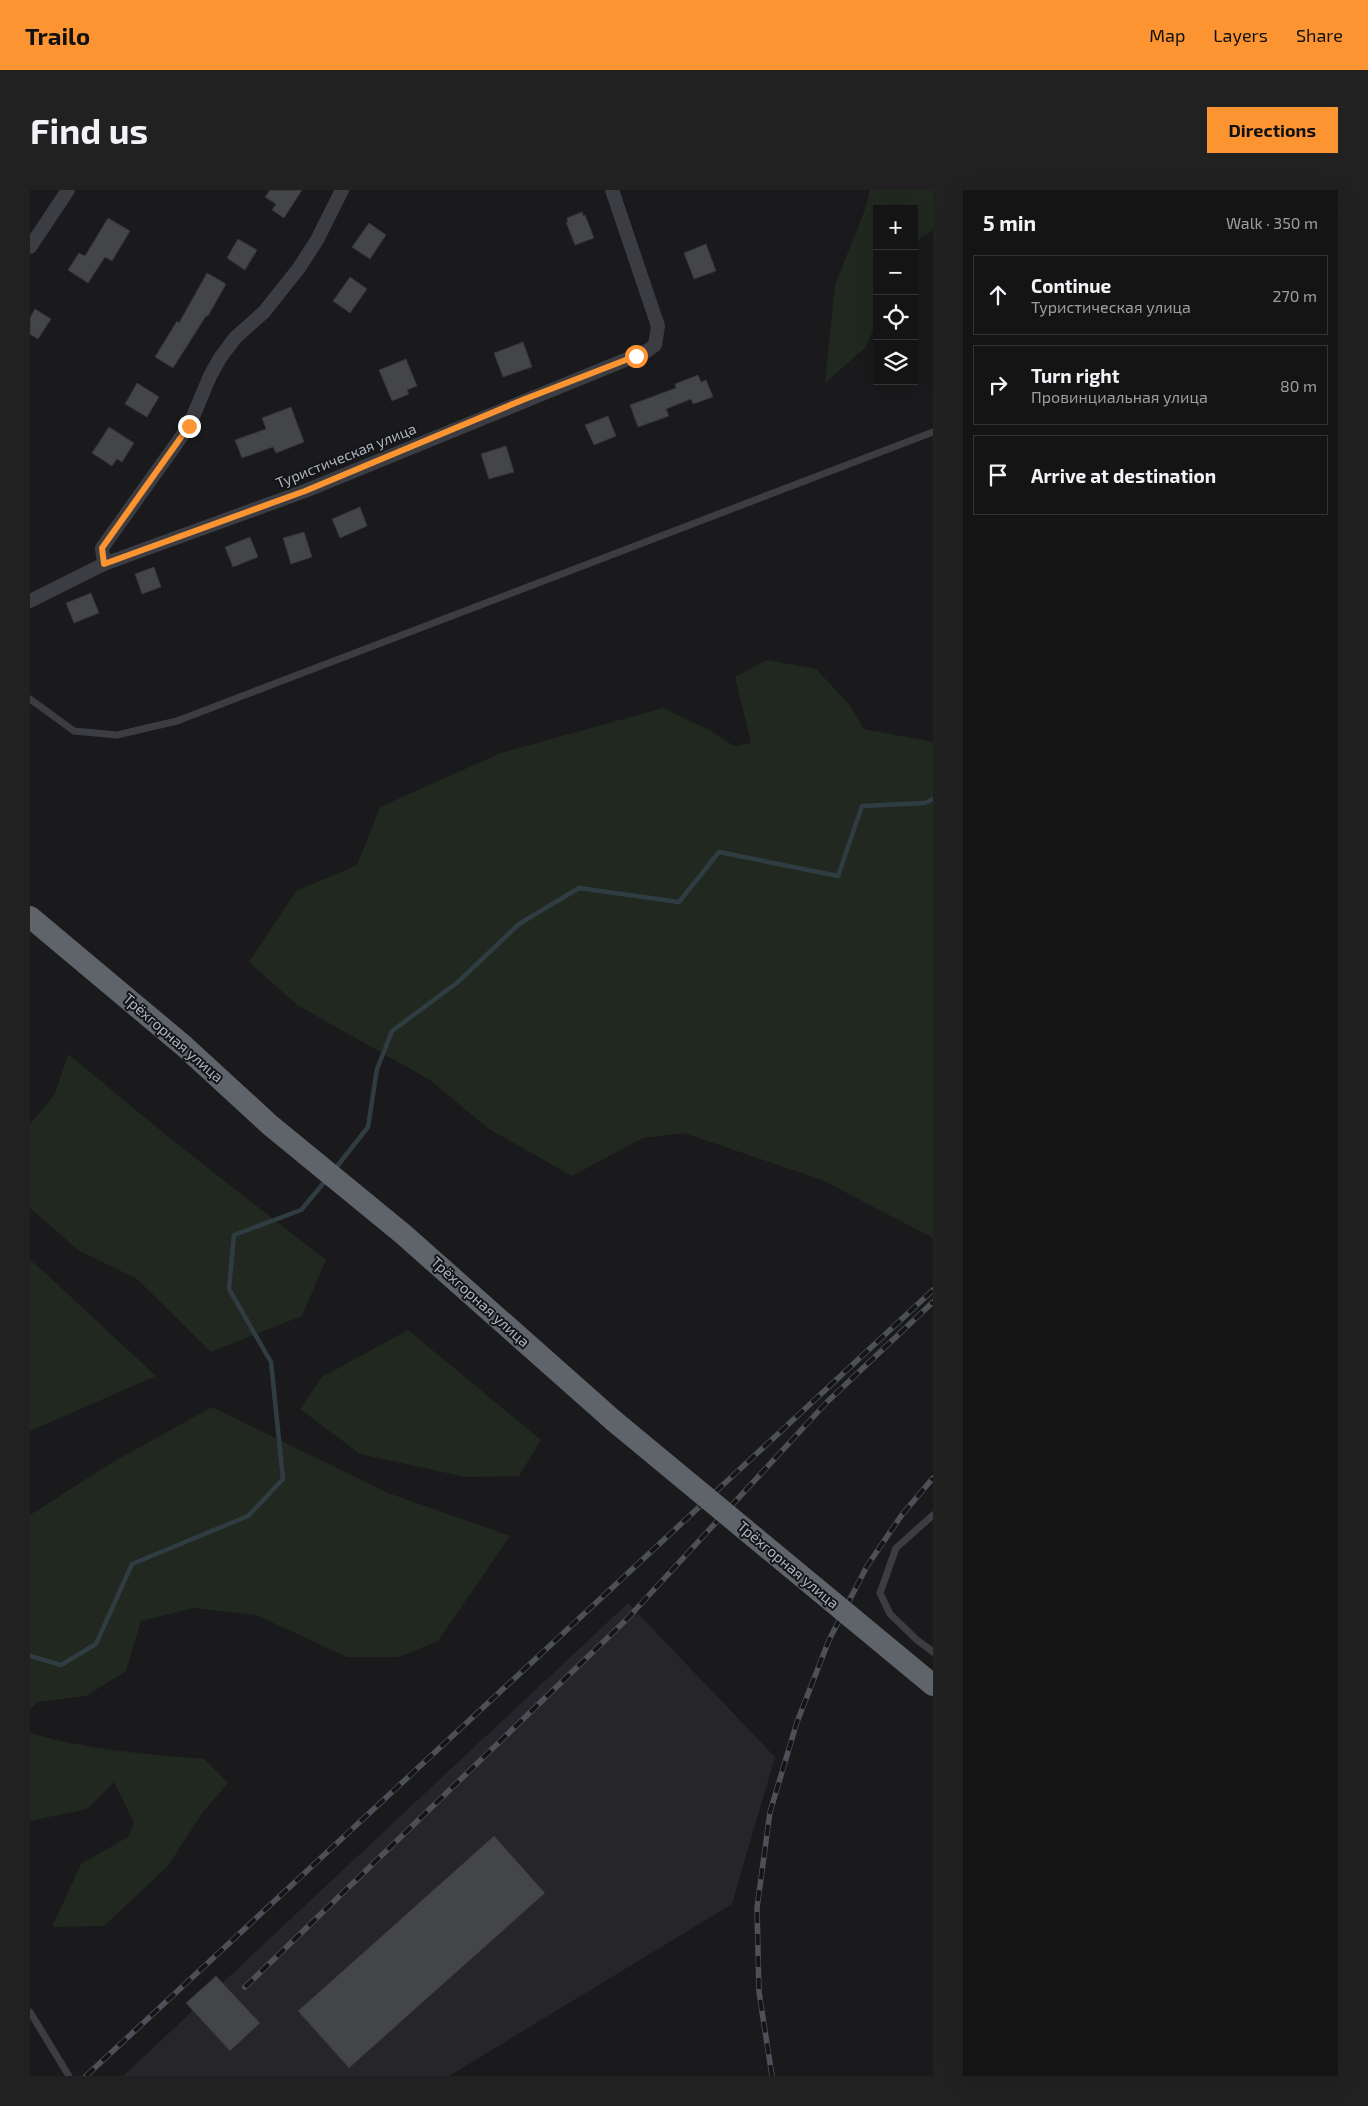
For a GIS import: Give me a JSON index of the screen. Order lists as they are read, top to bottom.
{
  "streets": {
    "highway": ["Трёхгорная улица"],
    "street": ["Туристическая улица"]
  },
  "page": {
    "header": "Trailo",
    "nav": ["Map", "Layers", "Share"],
    "buttons": "Directions",
    "title": "Find us",
    "heading": ["5 min", "Walk · 350 m"],
    "map_buttons": ["+", "−"],
    "list": [
      ["Continue", "Туристическая улица", "270 m"],
      ["Turn right", "Провинциальная улица", "80 m"],
      "Arrive at destination"
    ]
  }
}
